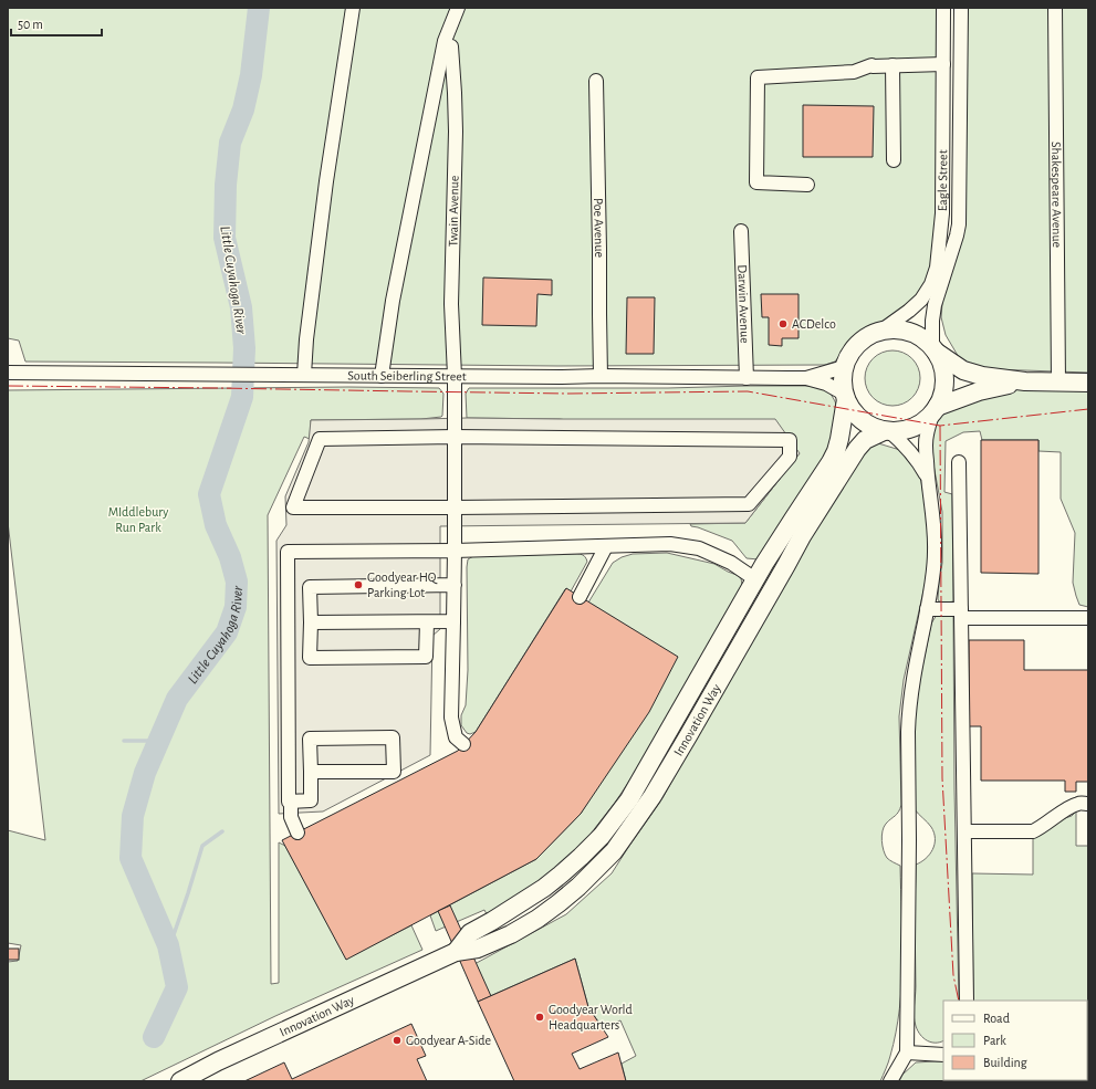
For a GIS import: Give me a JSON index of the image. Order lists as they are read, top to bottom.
{
  "streets": {
    "main road": ["Innovation Way"],
    "street": [
      "Eagle Street",
      "Shakespeare Avenue",
      "Twain Avenue",
      "Poe Avenue",
      "Darwin Avenue",
      "South Seiberling Street"
    ]
  },
  "crossings": [
    ["Eagle Street", "South Seiberling Street"],
    ["Eagle Street", "Innovation Way"],
    ["Twain Avenue", "South Seiberling Street"],
    ["Poe Avenue", "South Seiberling Street"],
    ["Darwin Avenue", "South Seiberling Street"],
    ["South Seiberling Street", "Innovation Way"]
  ],
  "water": ["Little Cuyahoga River"],
  "parks": ["MIddlebury Run Park"],
  "places": [
    "ACDelco",
    "Goodyear HQ Parking Lot",
    "Goodyear World Headquarters",
    "Goodyear A-Side"
  ],
  "legend": ["Road", "Park", "Building"],
  "scale_bar": "50 m"
}
